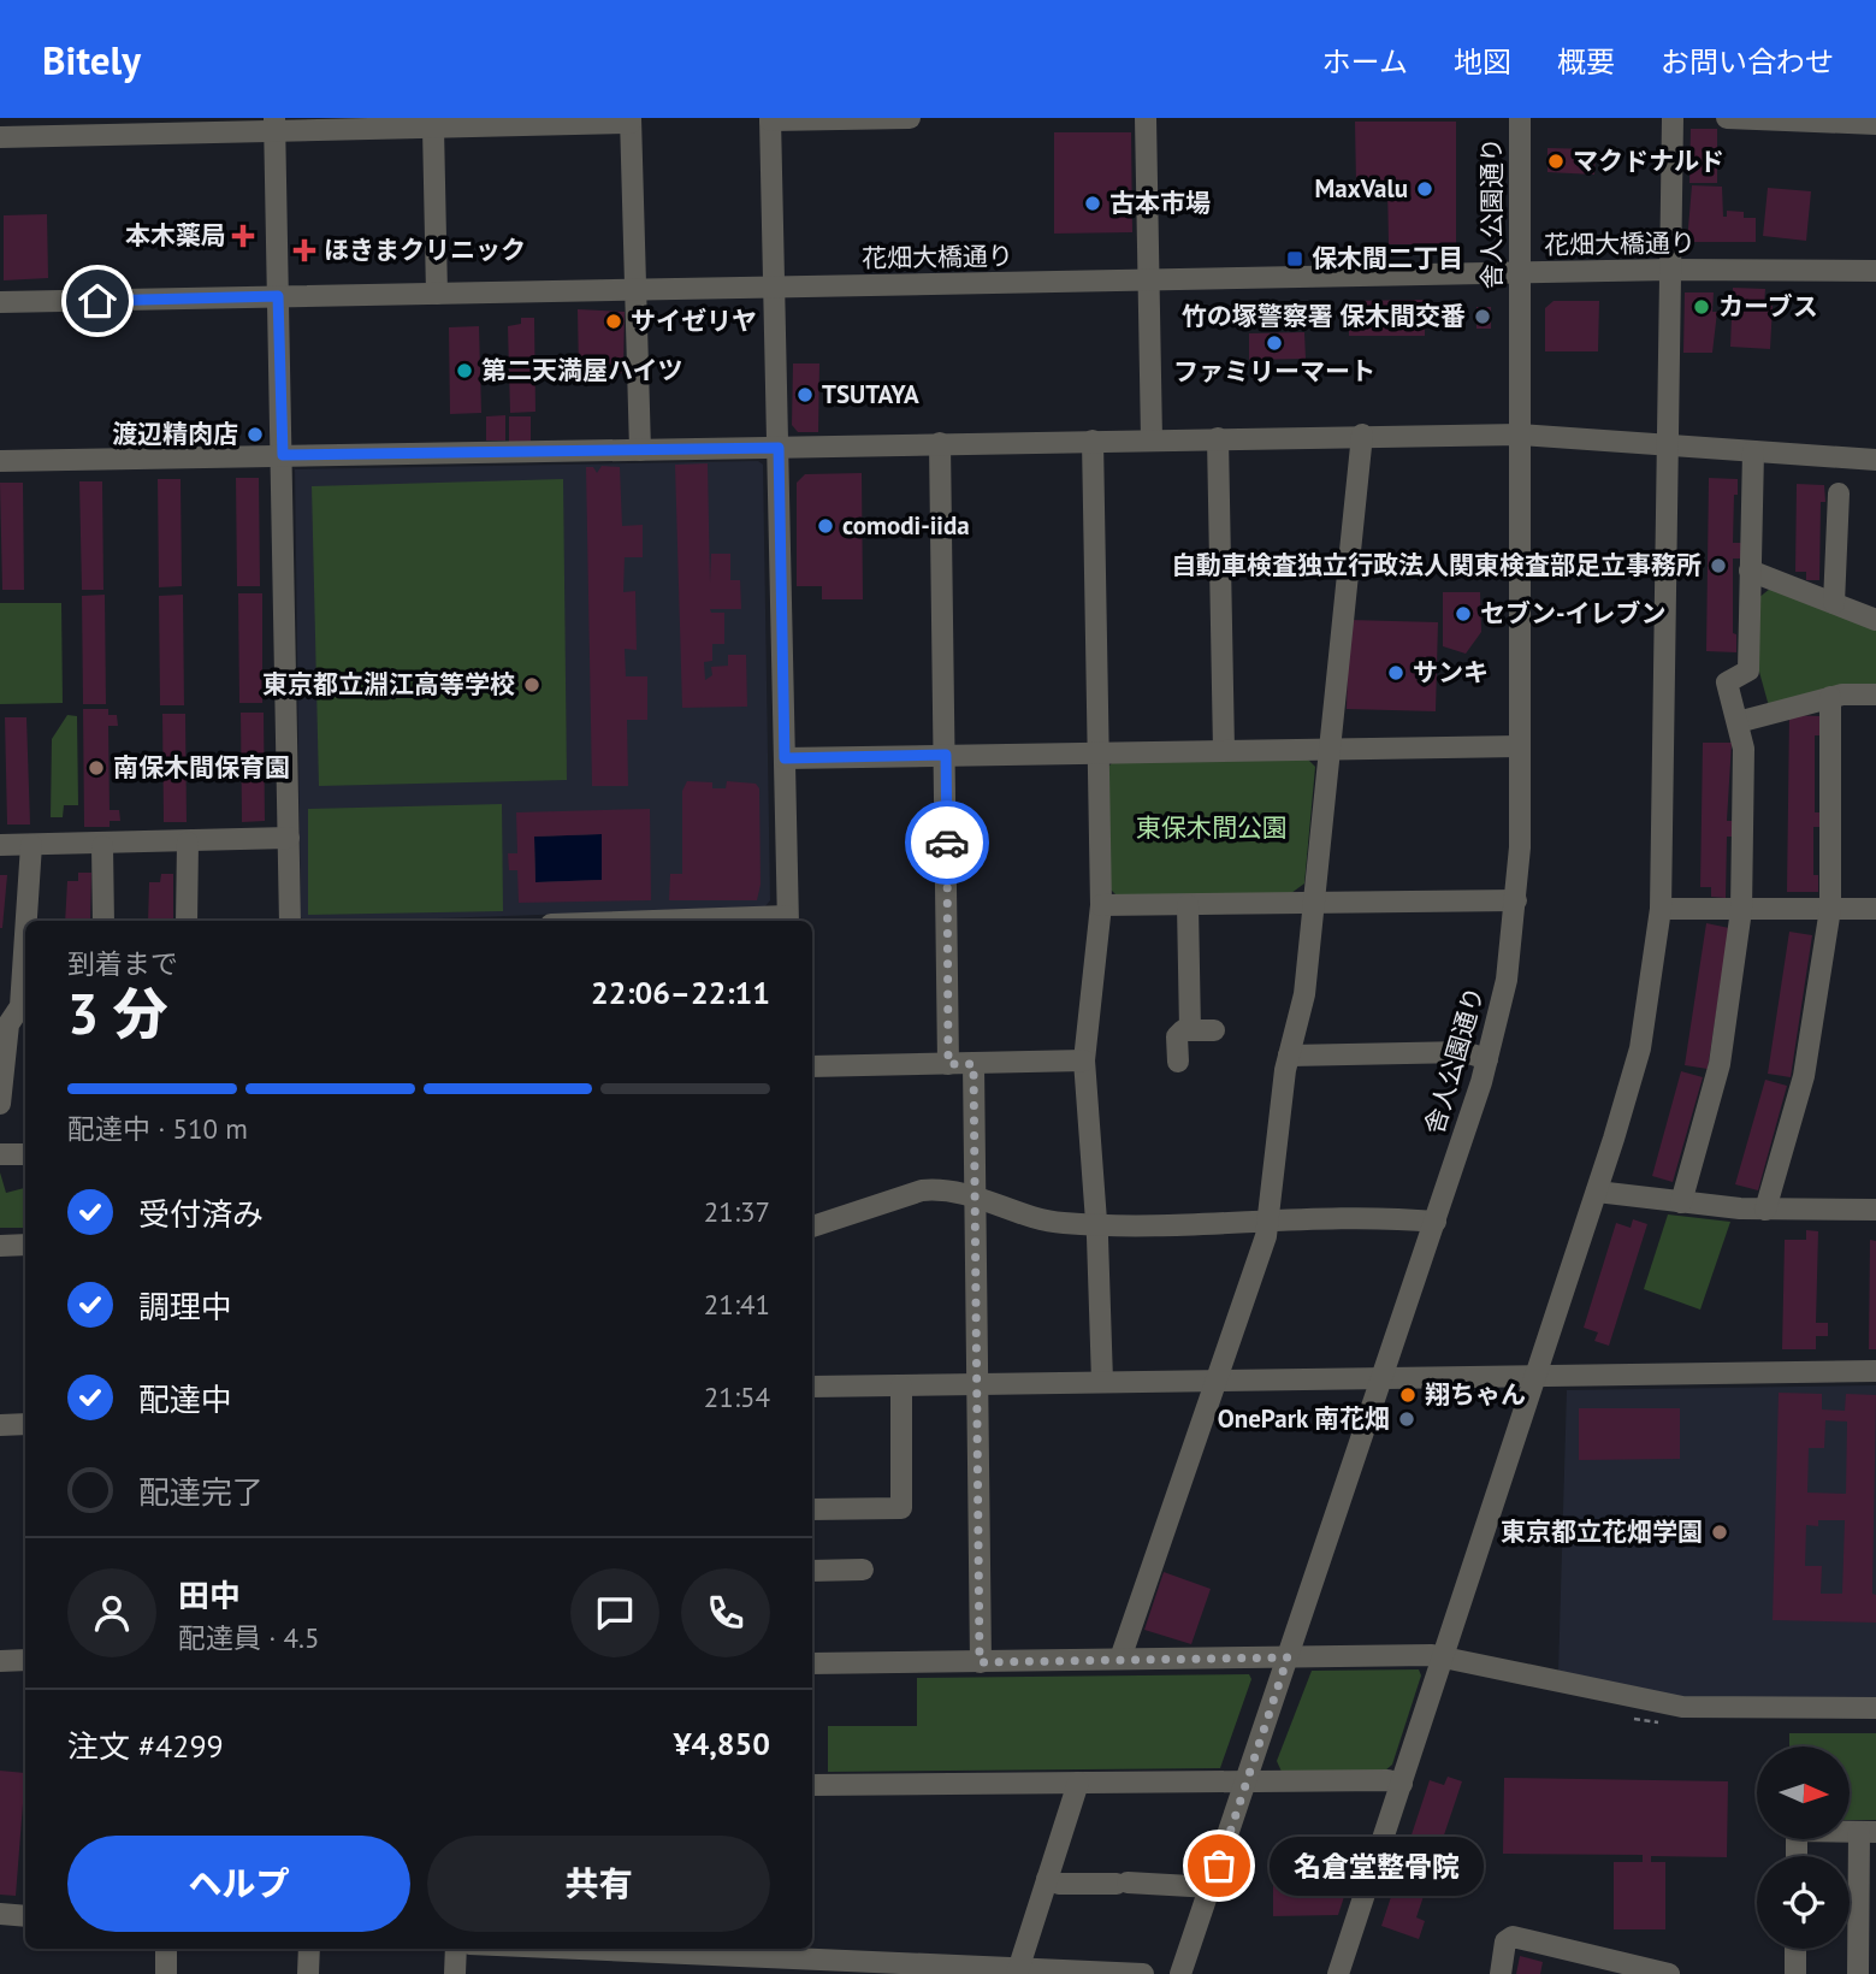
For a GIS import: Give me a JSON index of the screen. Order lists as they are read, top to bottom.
{
  "streets": {
    "street": ["舎人公園通り", "花畑大橋通り"]
  },
  "crossings": [
    ["舎人公園通り", "花畑大橋通り"]
  ],
  "parks": ["東保木間公園"],
  "places": {
    "other": [
      "マクドナルド",
      "MaxValu",
      "古本市場",
      "カーブス",
      "竹の塚警察署 保木間交番",
      "サイゼリヤ",
      "ファミリーマート",
      "第二天満屋ハイツ",
      "TSUTAYA",
      "渡辺精肉店",
      "comodi-iida",
      "自動車検査独立行政法人関東検査部足立事務所",
      "セブン-イレブン",
      "サンキ",
      "東京都立淵江高等学校",
      "南保木間保育園",
      "翔ちゃん",
      "OnePark 南花畑",
      "東京都立花畑学園",
      "名倉堂整骨院"
    ],
    "health": ["本木薬局", "ほきまクリニック"],
    "transit": ["保木間二丁目"]
  },
  "north": "right",
  "page": {
    "header": "Bitely",
    "nav": [
      "ホーム",
      "地図",
      "概要",
      "お問い合わせ"
    ],
    "heading": ["3 分", "到着まで", "22:06–22:11"],
    "panel": [
      "田中",
      "配達員 · 4.5",
      "注文 #4299",
      "¥4,850"
    ],
    "bar": "配達中 · 510 m",
    "list": [
      ["受付済み", "21:37"],
      ["調理中", "21:41"],
      ["配達中", "21:54"],
      "配達完了"
    ],
    "buttons": ["ヘルプ", "共有"],
    "bubble": "名倉堂整骨院"
  }
}
